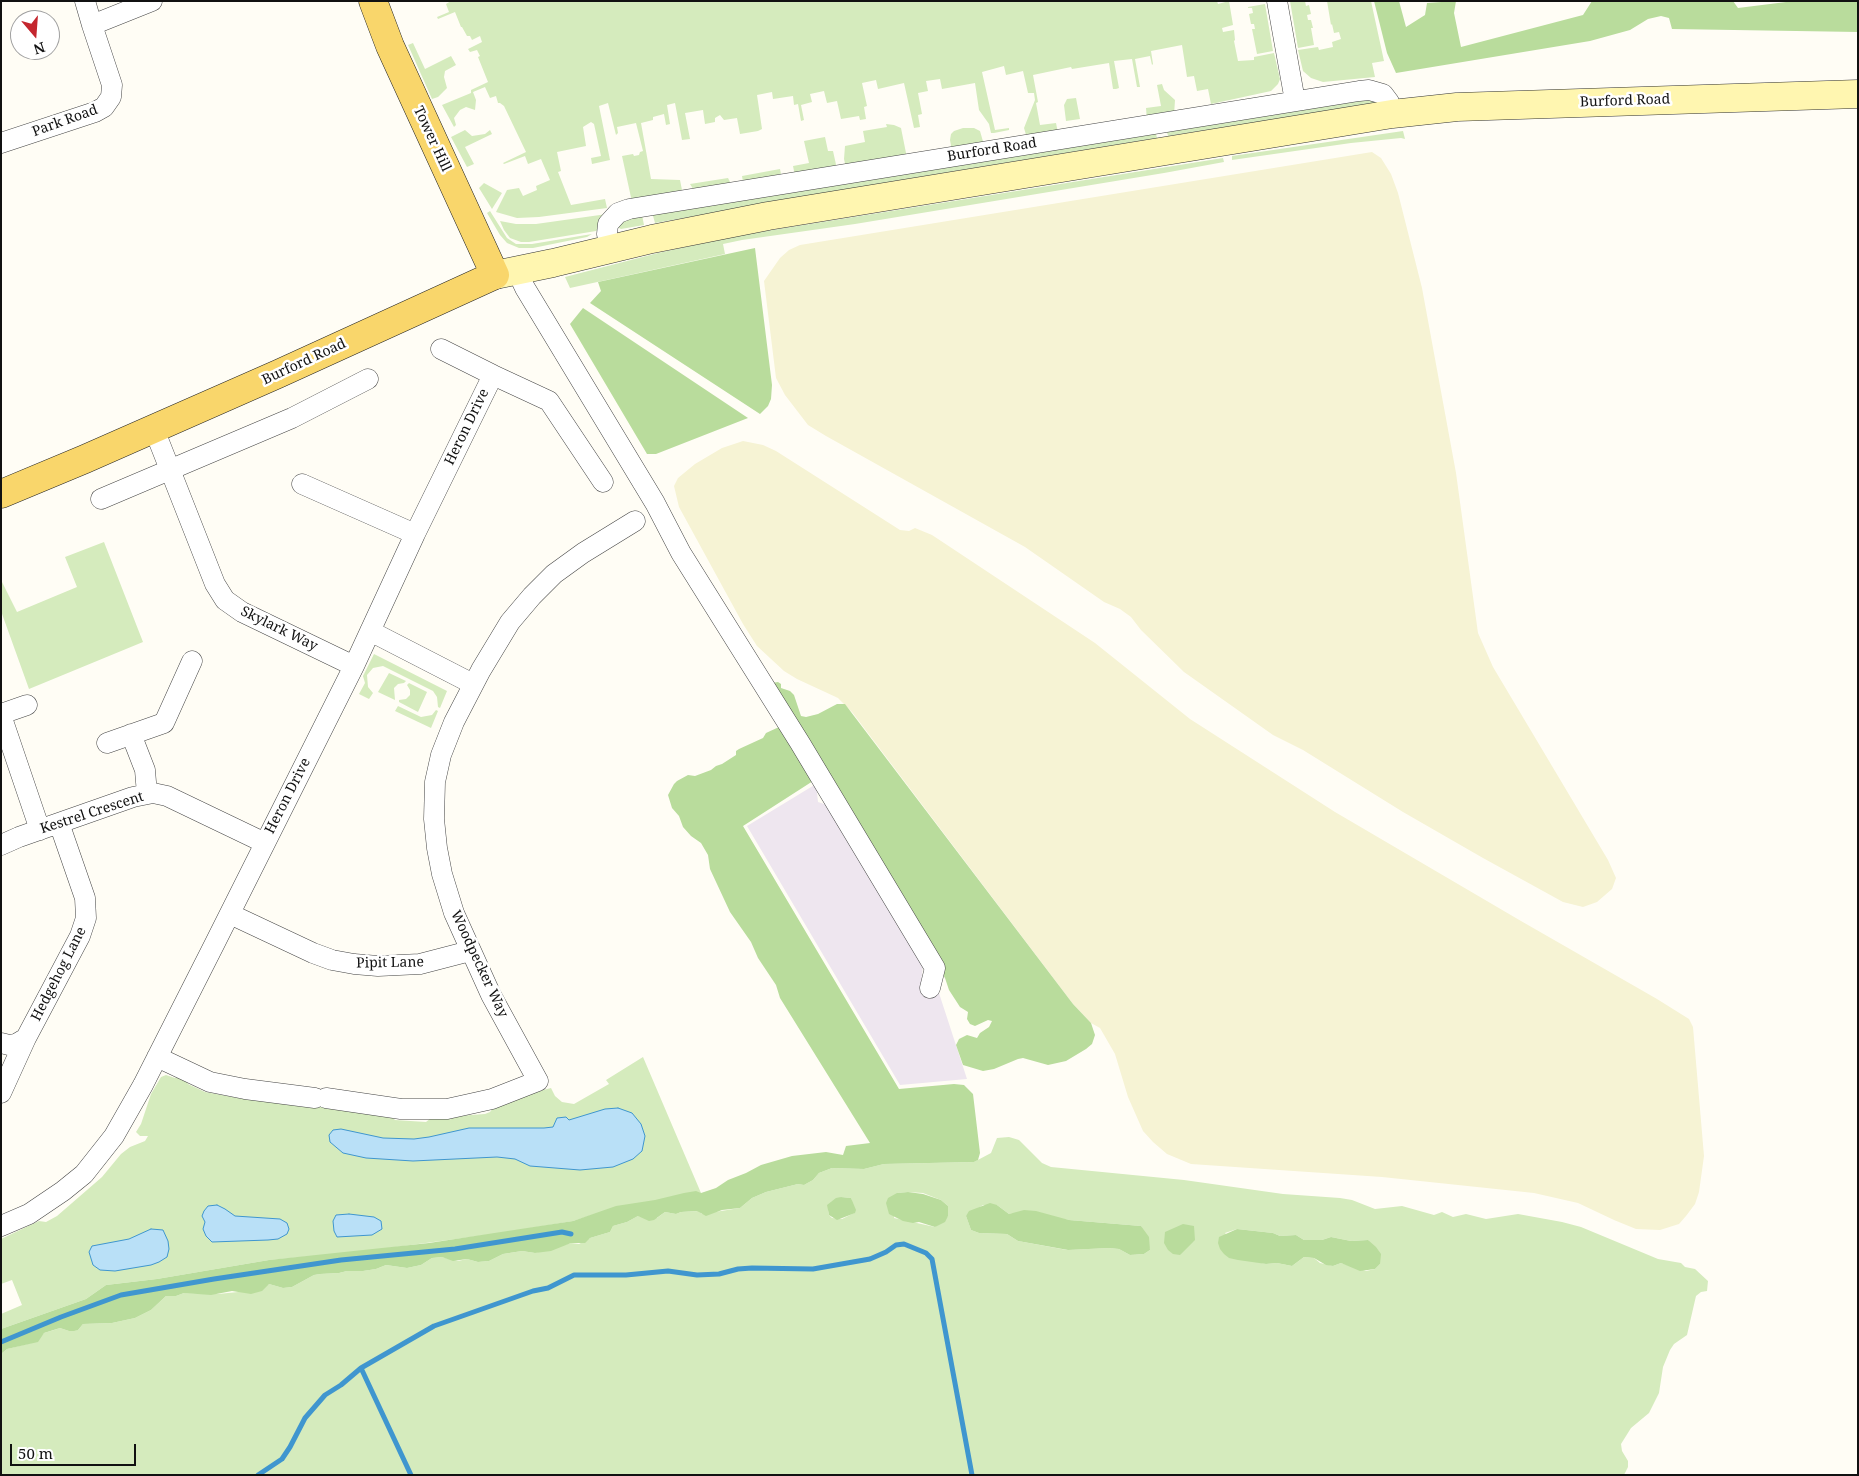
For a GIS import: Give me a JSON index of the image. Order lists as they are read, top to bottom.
{
  "streets": {
    "main road": ["Burford Road", "Tower Hill"],
    "street": [
      "Park Road",
      "Heron Drive",
      "Skylark Way",
      "Kestrel Crescent",
      "Pipit Lane",
      "Woodpecker Way",
      "Hedgehog Lane"
    ]
  },
  "crossings": [
    ["Burford Road", "Tower Hill"],
    ["Burford Road", "Skylark Way"],
    ["Heron Drive", "Skylark Way"],
    ["Heron Drive", "Kestrel Crescent"],
    ["Heron Drive", "Pipit Lane"],
    ["Heron Drive", "Woodpecker Way"],
    ["Kestrel Crescent", "Hedgehog Lane"],
    ["Pipit Lane", "Woodpecker Way"]
  ],
  "scale_bar": "50 m",
  "north": "bottom"
}
